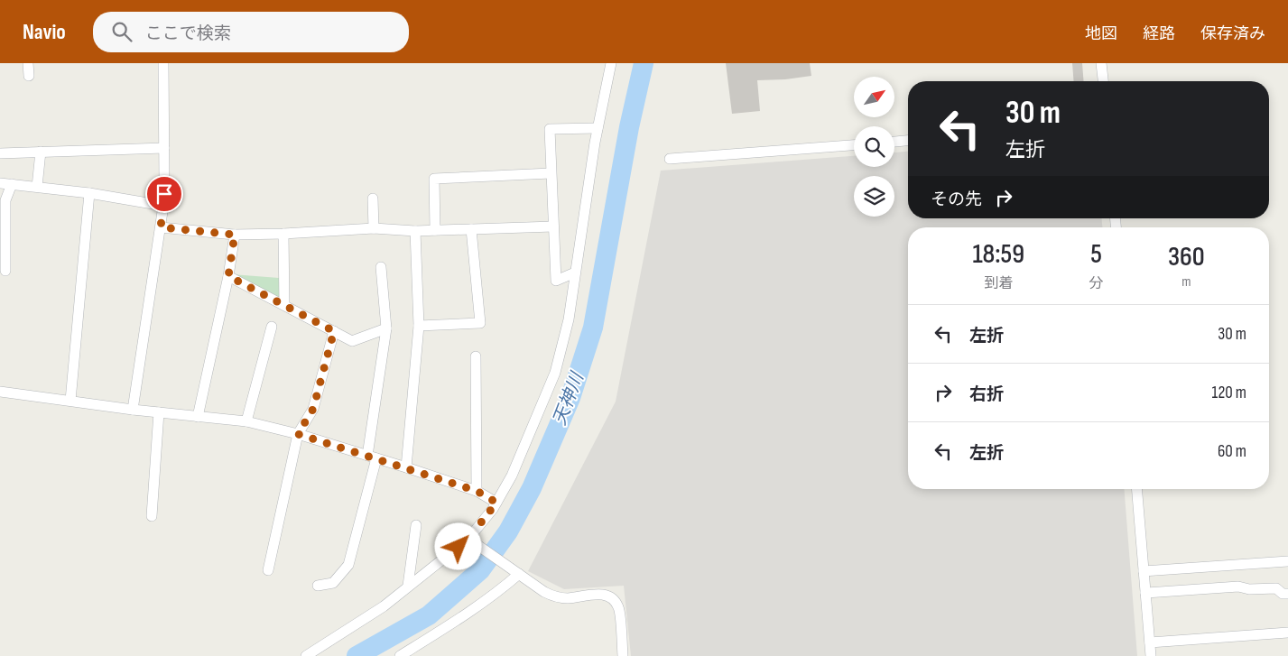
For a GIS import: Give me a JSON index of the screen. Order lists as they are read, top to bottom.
{
  "water": ["天神川"],
  "north": "top right",
  "page": {
    "header": "Navio",
    "search": "ここで検索",
    "nav": ["地図", "経路", "保存済み"],
    "turn": ["30 m", "左折"],
    "then": "その先",
    "eta": [
      "18:59",
      "到着",
      "5",
      "分",
      "360",
      "m"
    ],
    "list": [
      {
        "name": "左折",
        "value": "30 m"
      },
      {
        "name": "右折",
        "value": "120 m"
      },
      {
        "name": "左折",
        "value": "60 m"
      }
    ]
  }
}
